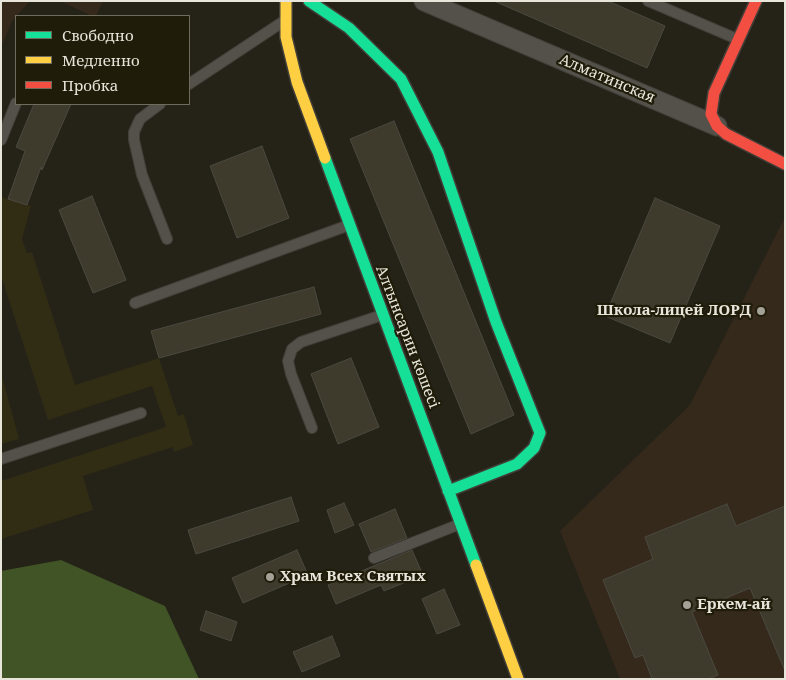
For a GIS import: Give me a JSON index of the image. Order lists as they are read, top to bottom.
{
  "streets": {
    "street": ["Алматинская", "Алтынсарин көшесі"]
  },
  "places": ["Школа-лицей ЛОРД", "Храм Всех Святых", "Еркем-ай"],
  "legend": ["Свободно", "Медленно", "Пробка"]
}
